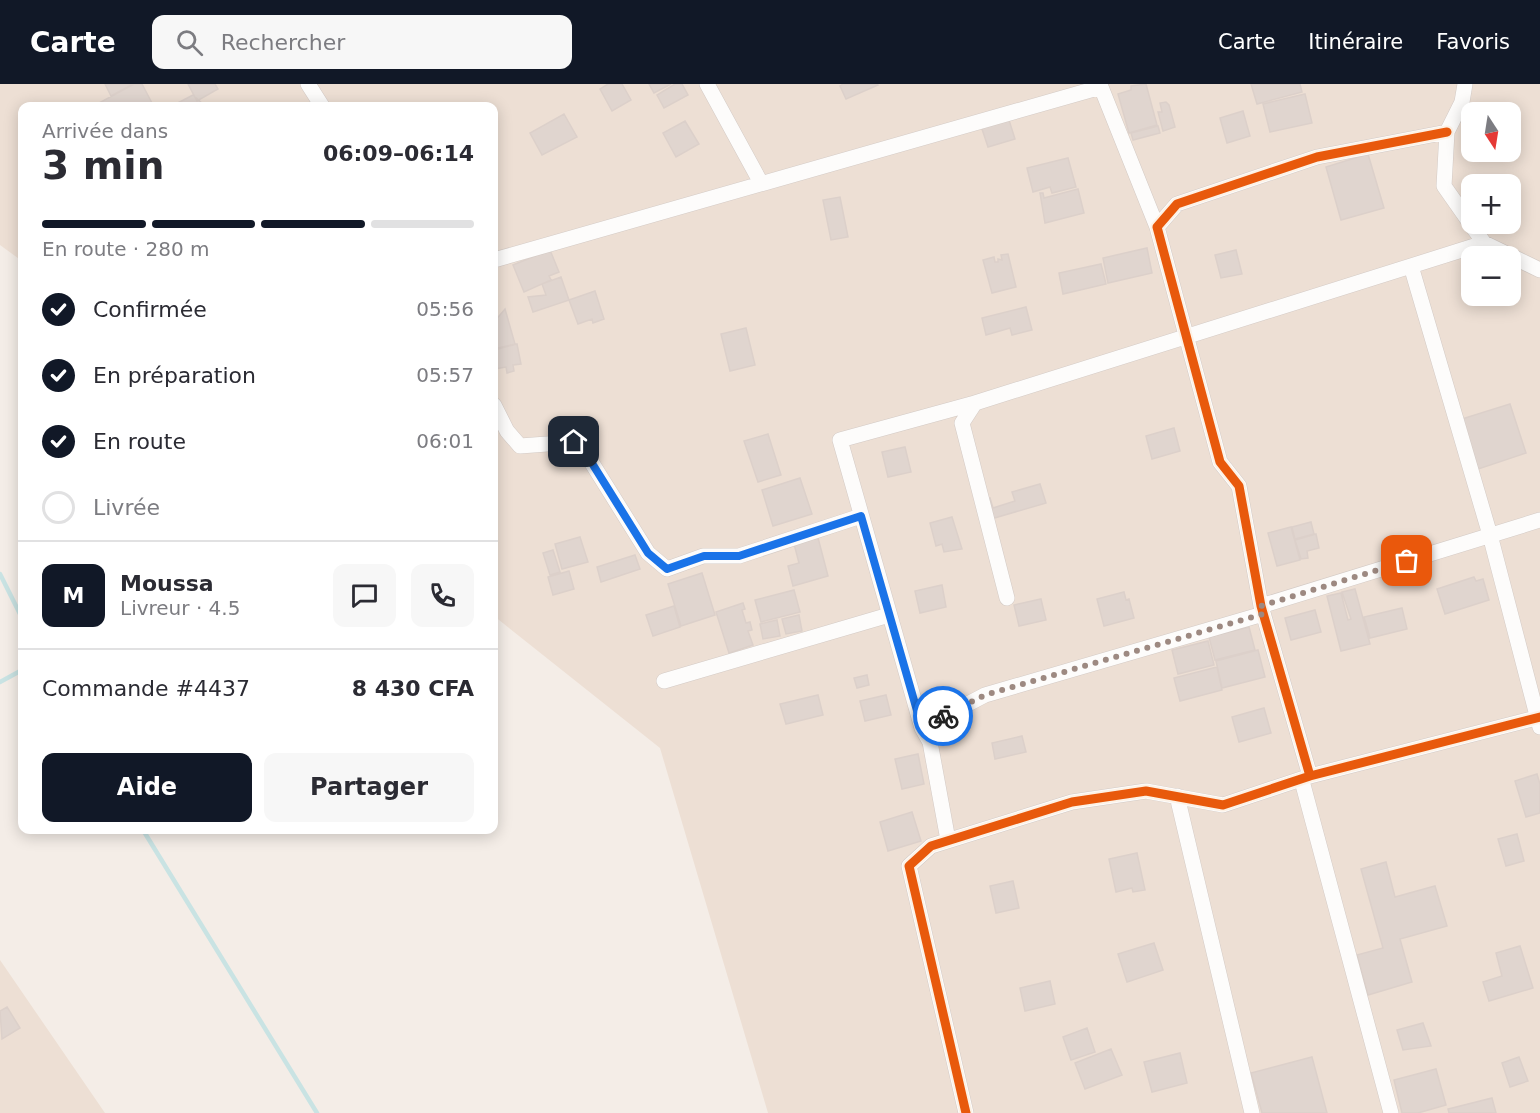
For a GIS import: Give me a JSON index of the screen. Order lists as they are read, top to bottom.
{
  "north": "bottom",
  "page": {
    "header": "Carte",
    "search": "Rechercher",
    "nav": ["Carte", "Itinéraire", "Favoris"],
    "map_buttons": ["+", "−"],
    "heading": ["3 min", "Arrivée dans", "06:09–06:14"],
    "panel": [
      "Moussa",
      "Livreur · 4.5",
      "Commande #4437",
      "8 430 CFA"
    ],
    "bar": "En route · 280 m",
    "list": [
      ["Confirmée", "05:56"],
      ["En préparation", "05:57"],
      ["En route", "06:01"],
      "Livrée"
    ],
    "round": "M",
    "buttons": ["Aide", "Partager"]
  }
}
